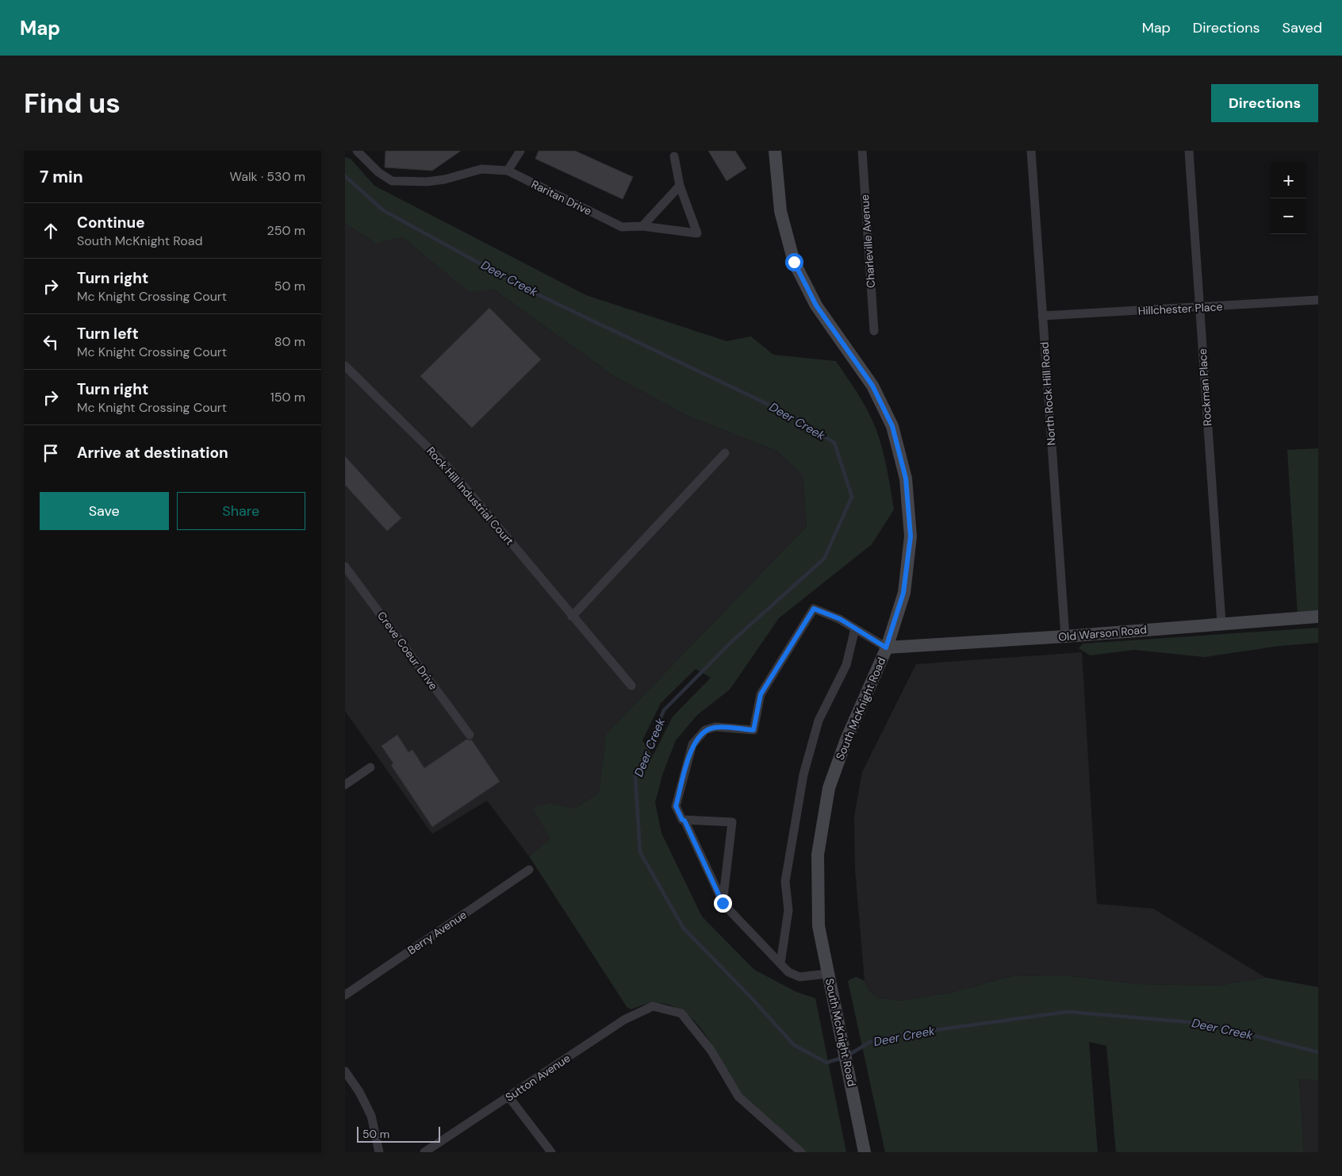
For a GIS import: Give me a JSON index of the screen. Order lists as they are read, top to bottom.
{
  "streets": {
    "main road": ["Old Warson Road", "South McKnight Road"],
    "street": [
      "Raritan Drive",
      "Charleville Avenue",
      "Hillchester Place",
      "Rockman Place",
      "North Rock Hill Road",
      "Rock Hill Industrial Court",
      "Creve Coeur Drive",
      "Berry Avenue",
      "Sutton Avenue"
    ]
  },
  "crossings": [
    ["Hillchester Place", "Rockman Place"],
    ["Hillchester Place", "North Rock Hill Road"],
    ["Rockman Place", "Old Warson Road"],
    ["North Rock Hill Road", "Old Warson Road"],
    ["Old Warson Road", "South McKnight Road"]
  ],
  "water": ["Deer Creek"],
  "scale_bar": "50 m",
  "page": {
    "header": "Map",
    "nav": ["Map", "Directions", "Saved"],
    "buttons": [
      "Directions",
      ["Save", "Share"]
    ],
    "title": "Find us",
    "heading": ["7 min", "Walk · 530 m"],
    "map_buttons": ["+", "−"],
    "list": [
      ["Continue", "South McKnight Road", "250 m"],
      ["Turn right", "Mc Knight Crossing Court", "50 m"],
      ["Turn left", "Mc Knight Crossing Court", "80 m"],
      ["Turn right", "Mc Knight Crossing Court", "150 m"],
      "Arrive at destination"
    ],
    "scale": "50 m"
  }
}
